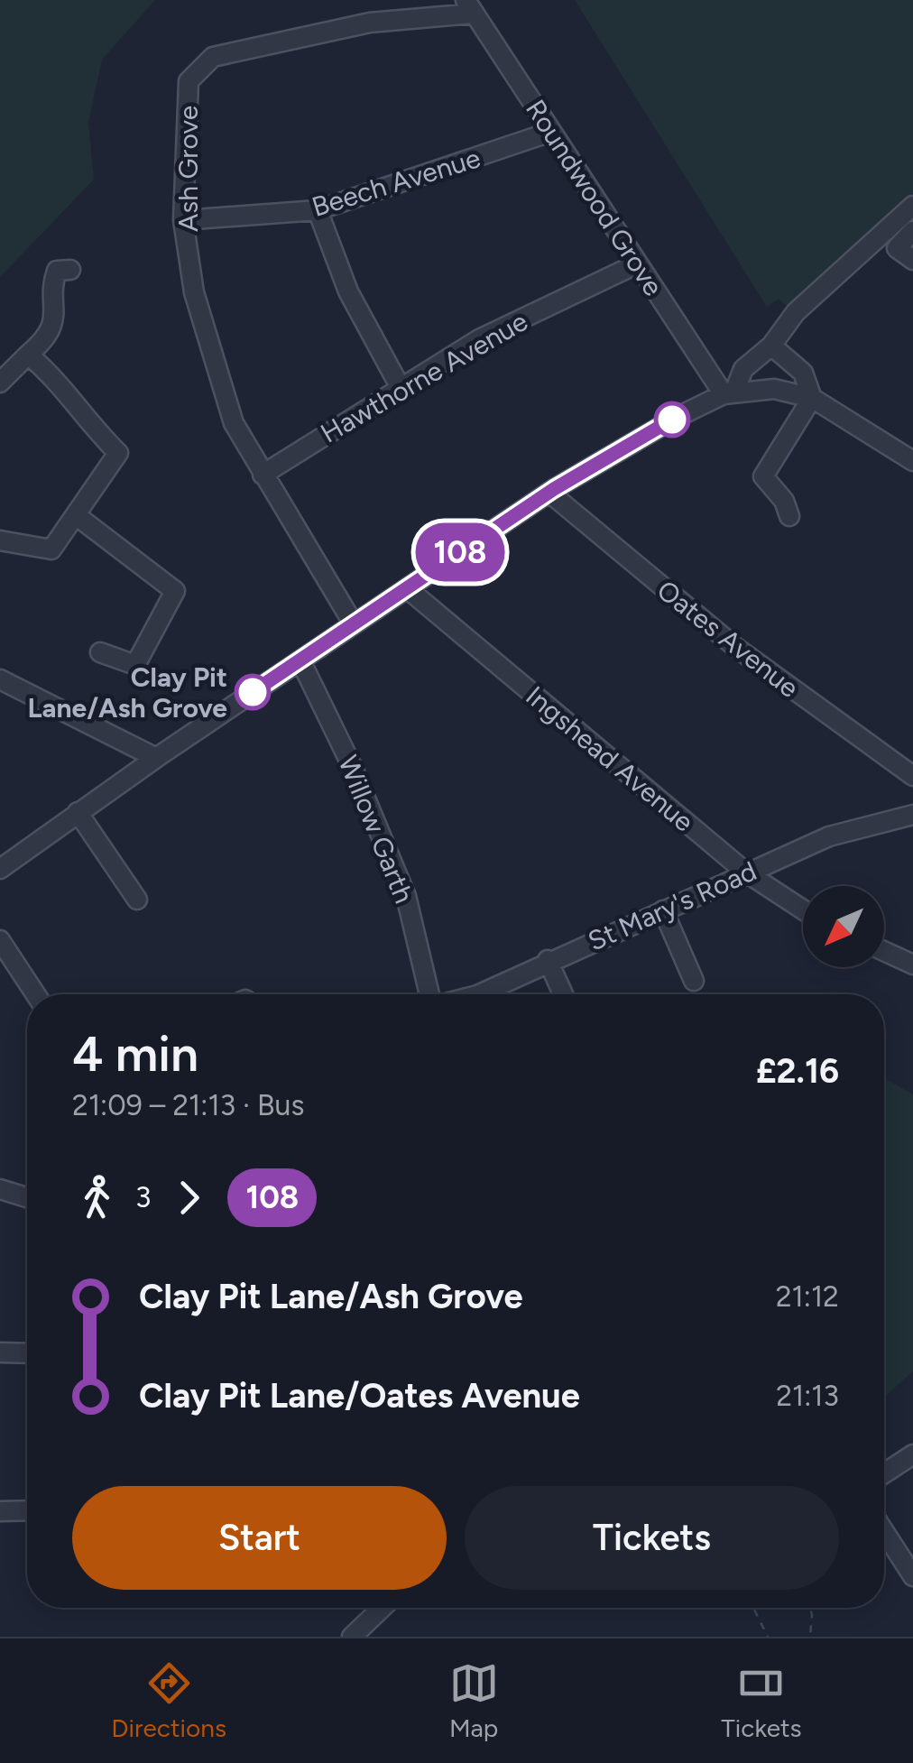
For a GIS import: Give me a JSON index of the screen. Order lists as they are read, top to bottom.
{
  "streets": {
    "street": [
      "Ash Grove",
      "Beech Avenue",
      "Roundwood Grove",
      "Hawthorne Avenue",
      "Oates Avenue",
      "Ingshead Avenue",
      "Willow Garth",
      "St Mary's Road"
    ]
  },
  "crossings": [
    ["Ash Grove", "Beech Avenue"],
    ["Ash Grove", "Roundwood Grove"],
    ["Ash Grove", "Hawthorne Avenue"],
    ["Beech Avenue", "Roundwood Grove"],
    ["Roundwood Grove", "Hawthorne Avenue"],
    ["Ingshead Avenue", "St Mary's Road"]
  ],
  "places": ["Clay Pit Lane/Ash Grove"],
  "lines": ["bus line 108"],
  "north": "bottom left",
  "page": {
    "on_map": "108",
    "heading": ["4 min", "21:09 – 21:13 · Bus", "£2.16"],
    "legs": ["3", "108"],
    "list": [
      {
        "name": "Clay Pit Lane/Ash Grove",
        "value": "21:12"
      },
      {
        "name": "Clay Pit Lane/Oates Avenue",
        "value": "21:13"
      }
    ],
    "buttons": ["Start", "Tickets"],
    "tabs": ["Directions", "Map", "Tickets"]
  }
}
